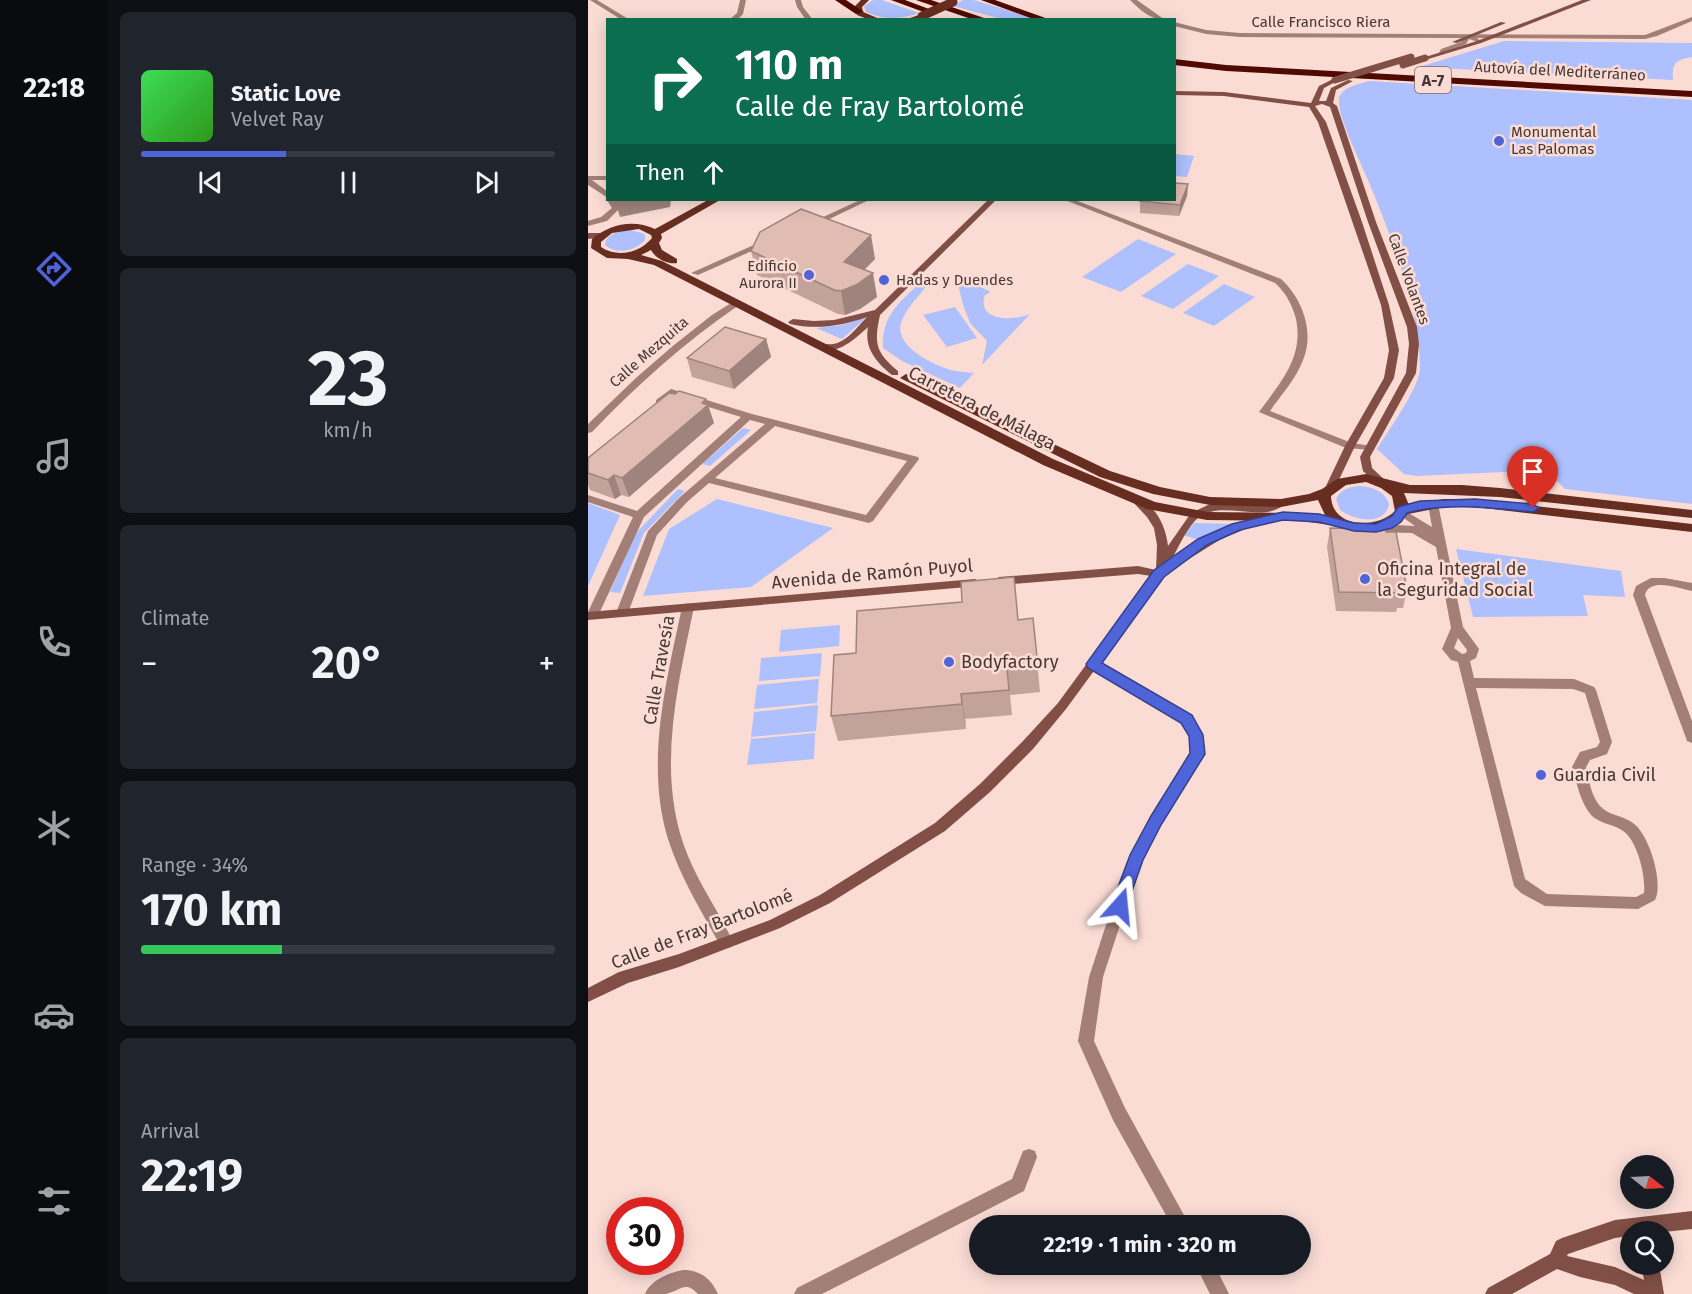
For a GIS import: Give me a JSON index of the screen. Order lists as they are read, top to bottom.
{
  "streets": {
    "highway": ["Autovía del Mediterráneo", "A-7"],
    "main road": ["Carretera de Málaga"],
    "street": [
      "Calle Francisco Riera",
      "Calle Volantes",
      "Calle Mezquita",
      "Avenida de Ramón Puyol",
      "Calle Travesía",
      "Calle de Fray Bartolomé"
    ]
  },
  "crossings": [
    ["Calle Francisco Riera", "Calle Volantes"],
    ["Calle Volantes", "Carretera de Málaga"],
    ["Calle Mezquita", "Carretera de Málaga"],
    ["Avenida de Ramón Puyol", "Calle Travesía"],
    ["Avenida de Ramón Puyol", "Calle de Fray Bartolomé"],
    ["Calle Travesía", "Calle de Fray Bartolomé"]
  ],
  "places": [
    "Monumental Las Palomas",
    "Edificio Aurora II",
    "Hadas y Duendes",
    "Oficina Integral de la Seguridad Social",
    "Bodyfactory",
    "Guardia Civil"
  ],
  "north": "right",
  "page": {
    "tabs": "22:18",
    "turn": ["110 m", "Calle de Fray Bartolomé"],
    "song": ["Static Love", "Velvet Ray"],
    "then": "Then",
    "tile": [
      ["23", "km/h"],
      "Climate",
      ["Range · 34%", "170 km"],
      ["Arrival", "22:19"]
    ],
    "heat": ["−", "20°", "+"],
    "limit": "30",
    "trip": "22:19 · 1 min · 320 m"
  }
}
